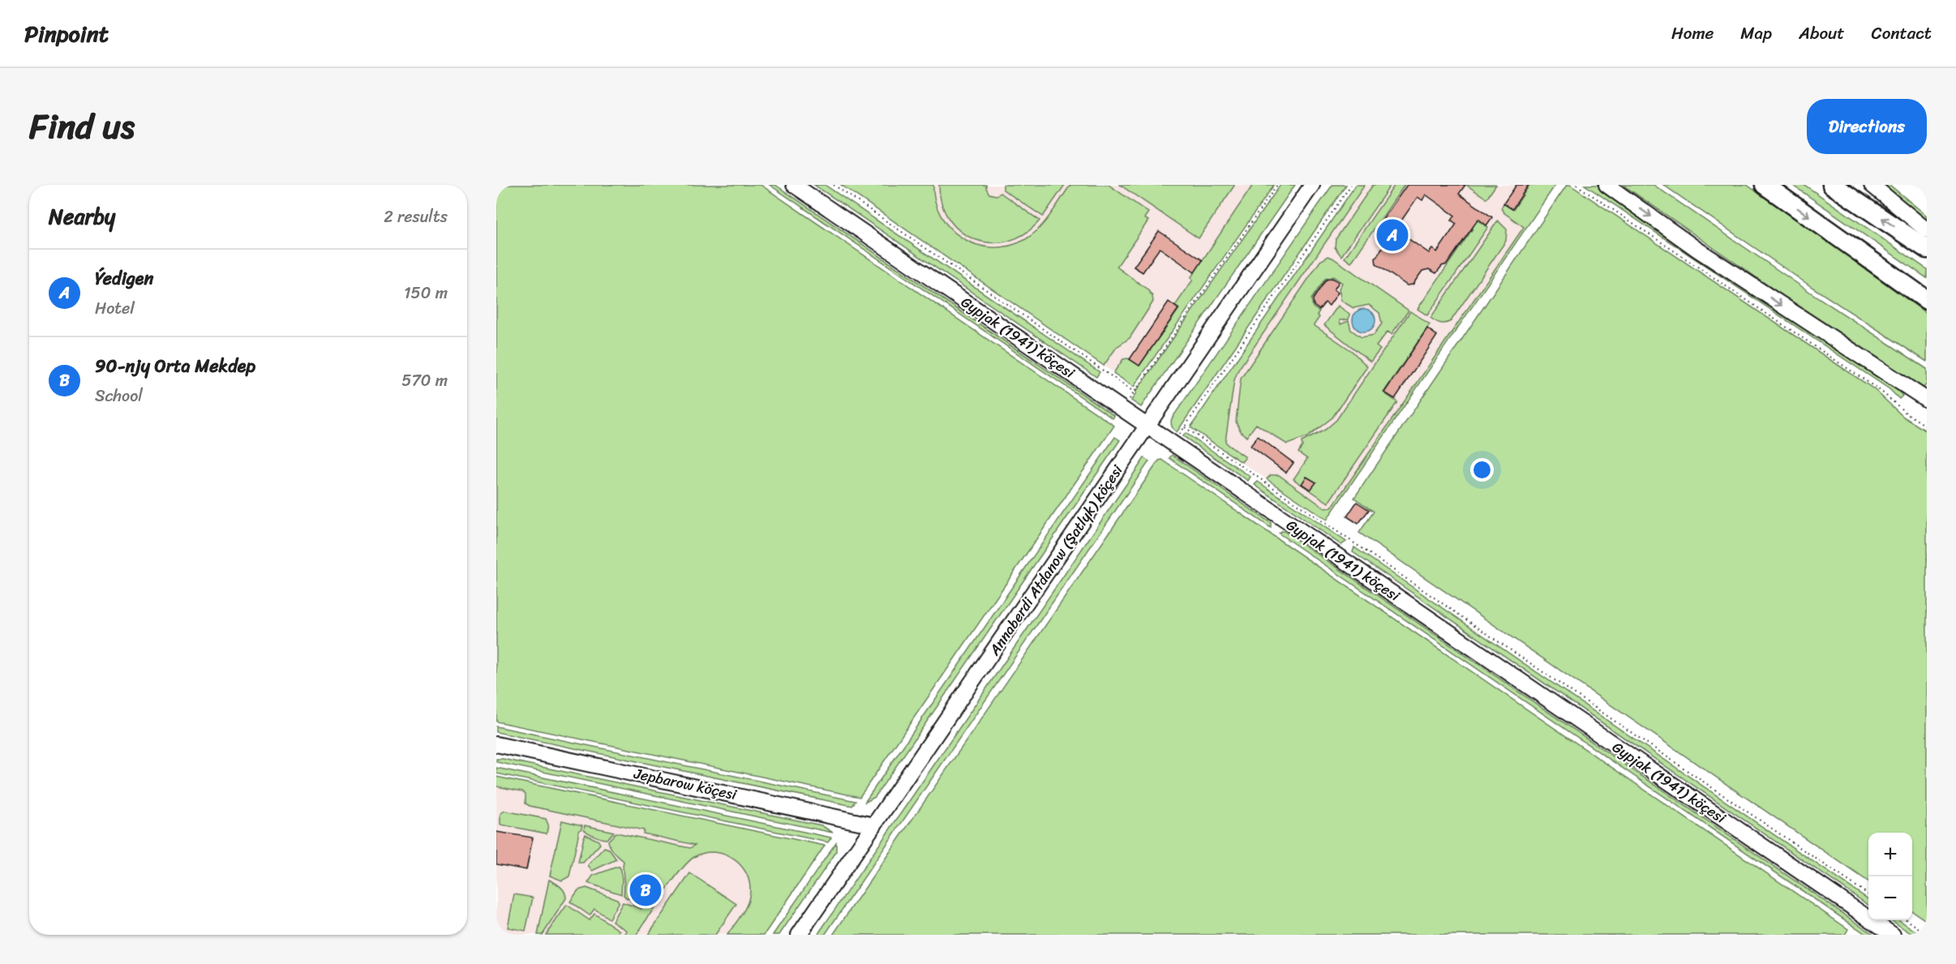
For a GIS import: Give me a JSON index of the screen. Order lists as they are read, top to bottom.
{
  "streets": {
    "street": ["Gypjak (1941) köçesi", "Annaberdi Atdanow (Şatlyk) köçesi", "Jepbarow köçesi"]
  },
  "crossings": [
    ["Gypjak (1941) köçesi", "Annaberdi Atdanow (Şatlyk) köçesi"],
    ["Annaberdi Atdanow (Şatlyk) köçesi", "Jepbarow köçesi"]
  ],
  "page": {
    "header": "Pinpoint",
    "nav": [
      "Home",
      "Map",
      "About",
      "Contact"
    ],
    "title": "Find us",
    "buttons": "Directions",
    "heading": ["Nearby", "2 results"],
    "pins": ["A", "B"],
    "list": [
      {
        "mark": "A",
        "name": "Ýedigen",
        "note": "Hotel",
        "value": "150 m"
      },
      {
        "mark": "B",
        "name": "90-njy Orta Mekdep",
        "note": "School",
        "value": "570 m"
      }
    ],
    "map_buttons": ["+", "−"]
  }
}
